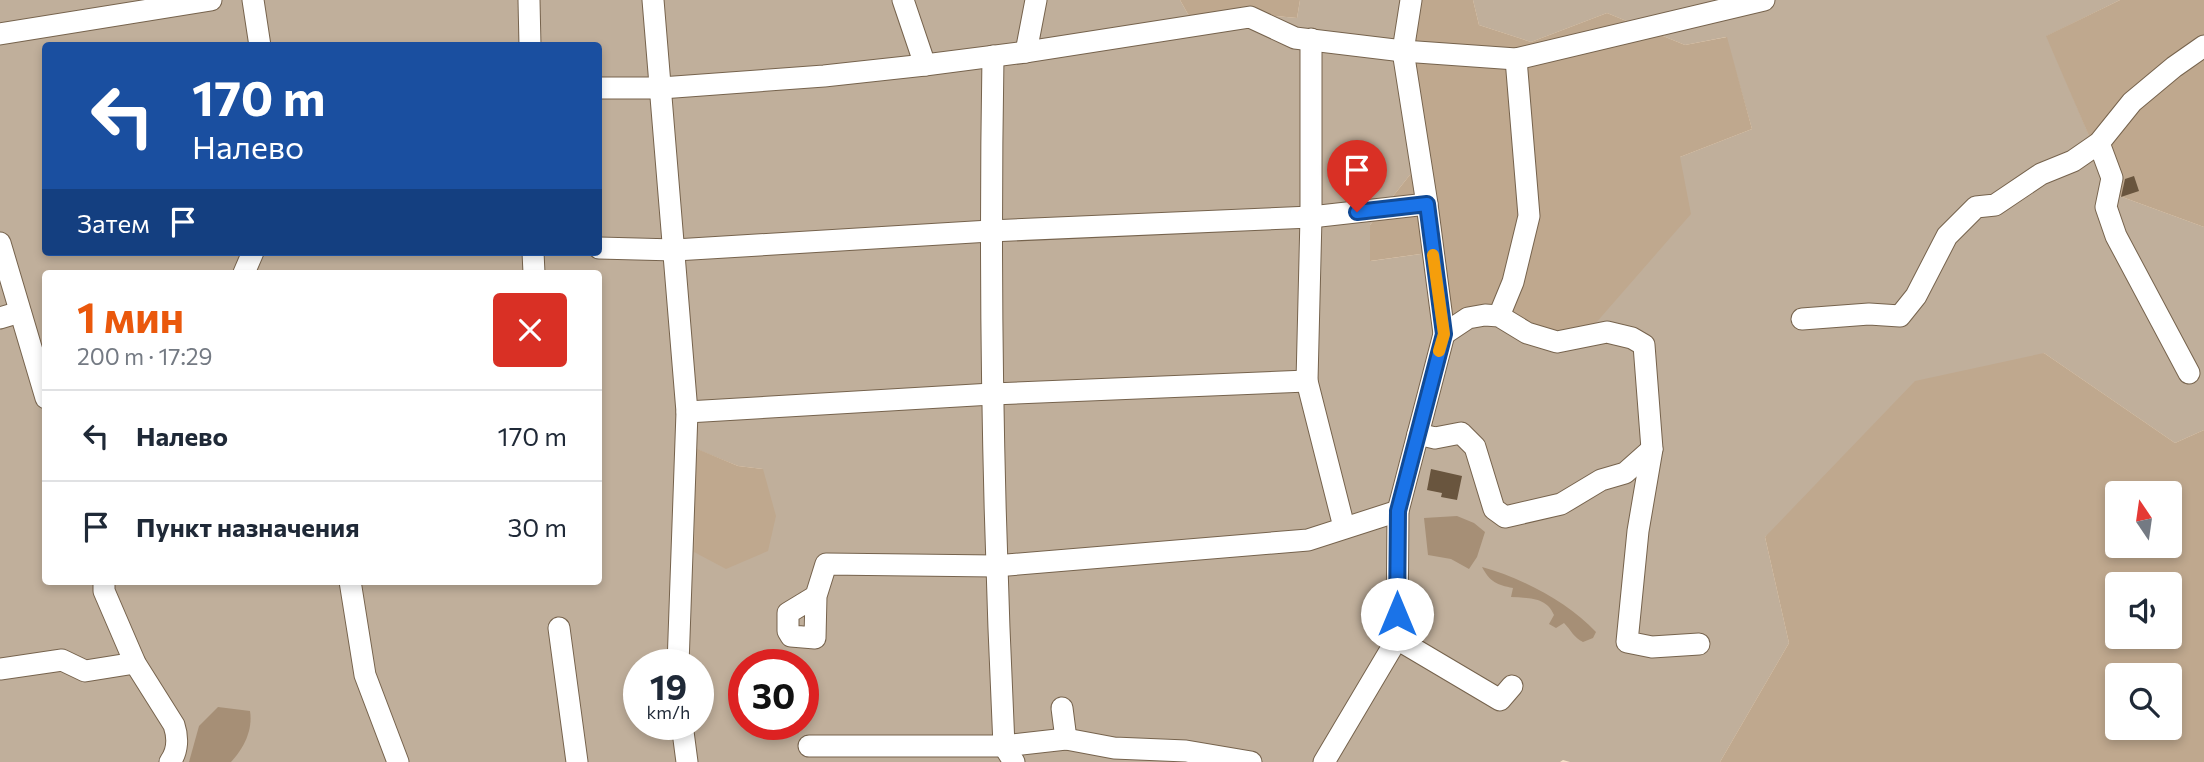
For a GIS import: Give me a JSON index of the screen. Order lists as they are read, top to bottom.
{
  "north": "top",
  "page": {
    "turn": ["170 m", "Налево"],
    "then": "Затем",
    "heading": ["1 мин", "200 m · 17:29"],
    "list": [
      {
        "name": "Налево",
        "value": "170 m"
      },
      {
        "name": "Пункт назначения",
        "value": "30 m"
      }
    ],
    "speed": "19 km/h",
    "limit": "30"
  }
}
